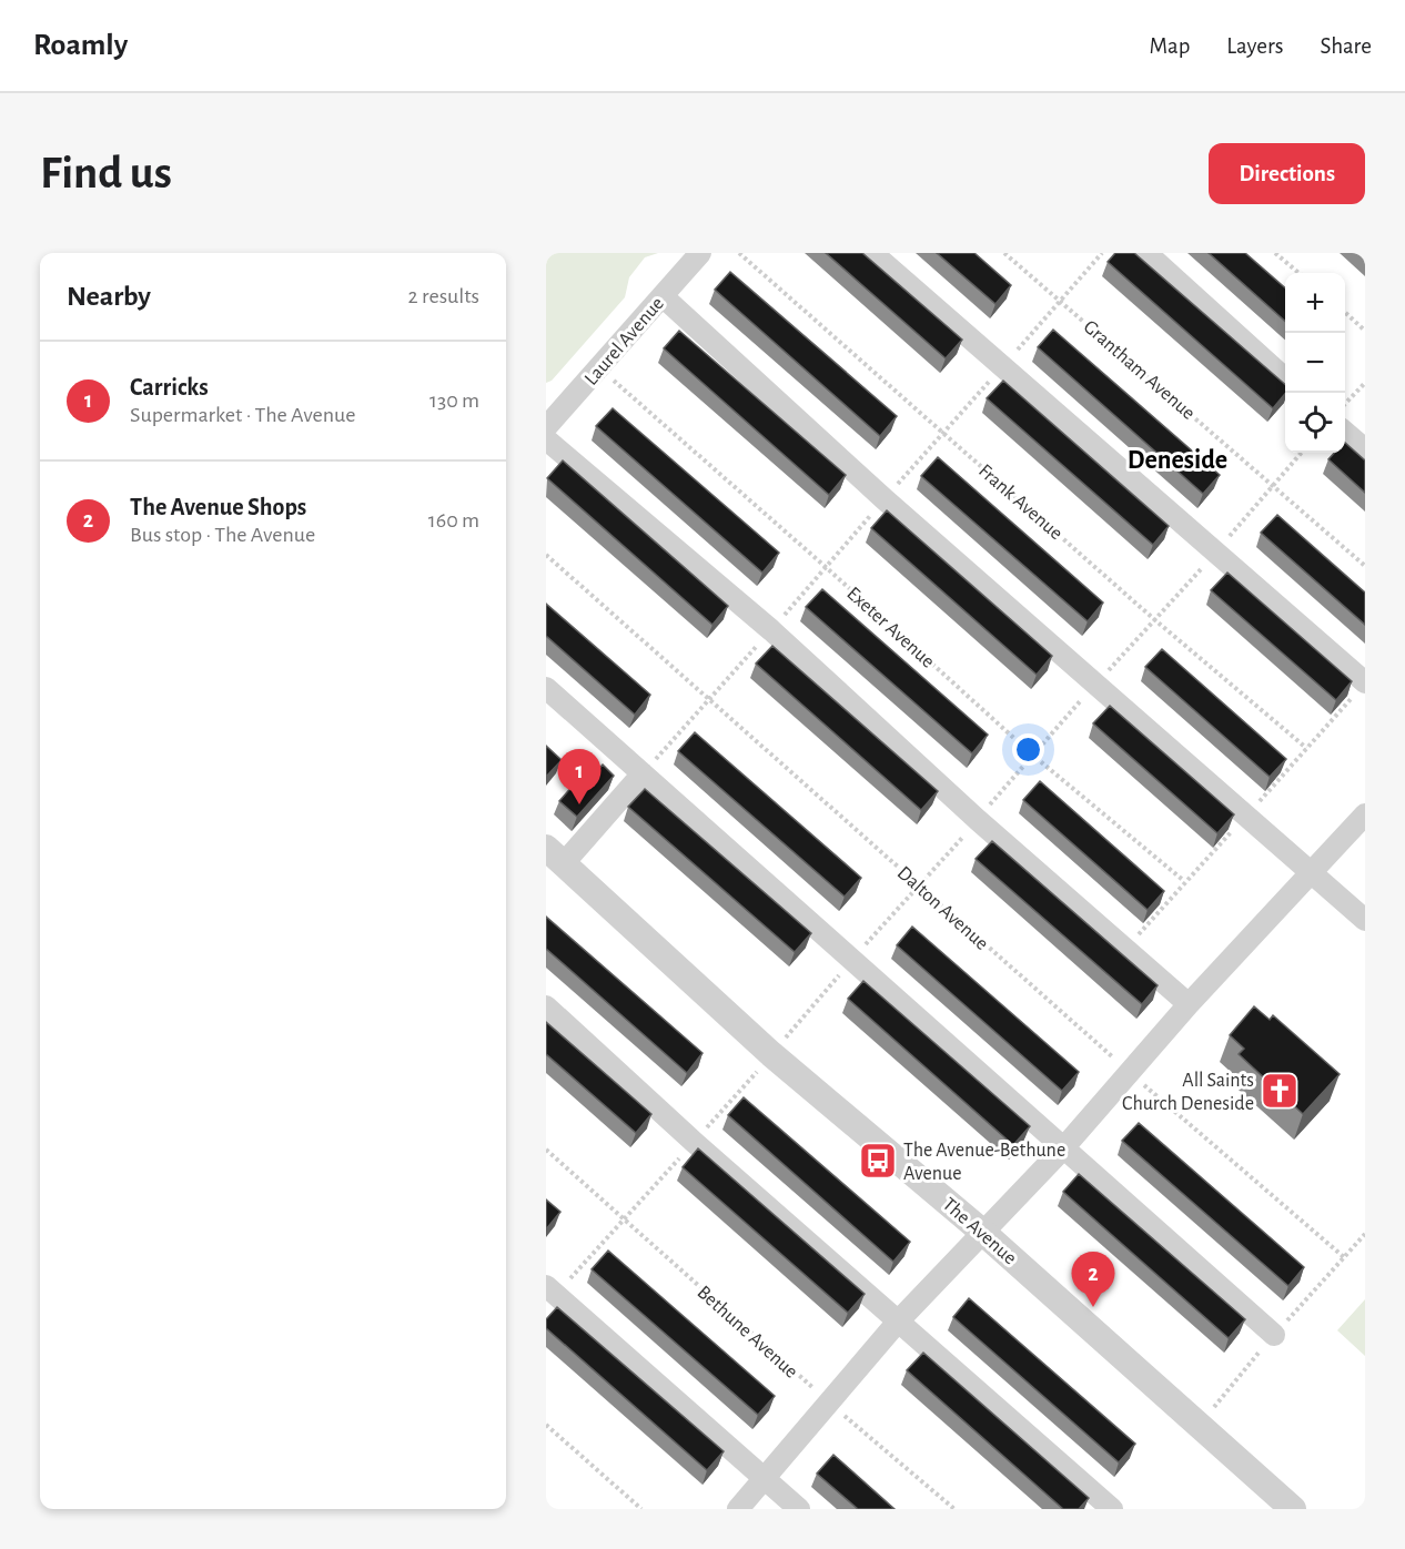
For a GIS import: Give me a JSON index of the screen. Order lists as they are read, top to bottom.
{
  "streets": {
    "street": ["Laurel Avenue", "The Avenue"],
    "path": [
      "Grantham Avenue",
      "Frank Avenue",
      "Exeter Avenue",
      "Dalton Avenue",
      "Bethune Avenue"
    ]
  },
  "crossings": [
    ["Laurel Avenue", "Exeter Avenue"]
  ],
  "districts": ["Deneside"],
  "places": {
    "church": ["All Saints Church Deneside"],
    "bus stop": ["The Avenue-Bethune Avenue"]
  },
  "page": {
    "header": "Roamly",
    "nav": ["Map", "Layers", "Share"],
    "buttons": "Directions",
    "title": "Find us",
    "heading": ["Nearby", "2 results"],
    "map_buttons": ["+", "−"],
    "list": [
      {
        "mark": "1",
        "name": "Carricks",
        "note": "Supermarket · The Avenue",
        "value": "130 m"
      },
      {
        "mark": "2",
        "name": "The Avenue Shops",
        "note": "Bus stop · The Avenue",
        "value": "160 m"
      }
    ],
    "pins": ["1", "2"]
  }
}
